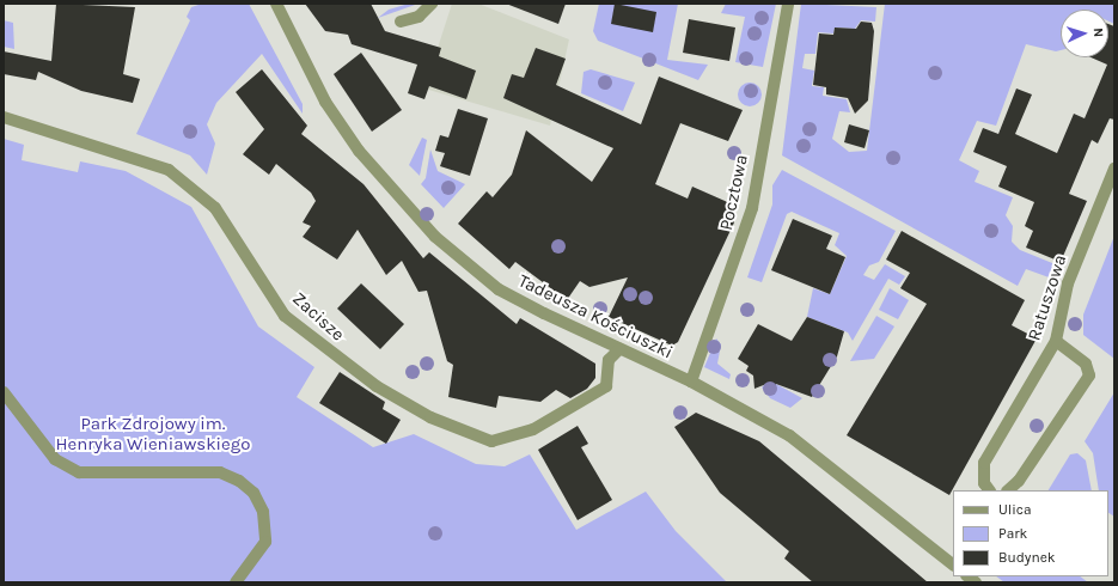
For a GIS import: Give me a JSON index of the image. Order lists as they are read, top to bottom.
{
  "streets": {
    "street": [
      "Pocztowa",
      "Ratuszowa",
      "Zacisze",
      "Tadeusza Kościuszki"
    ]
  },
  "crossings": [
    ["Pocztowa", "Tadeusza Kościuszki"],
    ["Zacisze", "Tadeusza Kościuszki"]
  ],
  "parks": ["Park Zdrojowy im. Henryka Wieniawskiego"],
  "legend": ["Ulica", "Park", "Budynek"],
  "north": "right"
}
